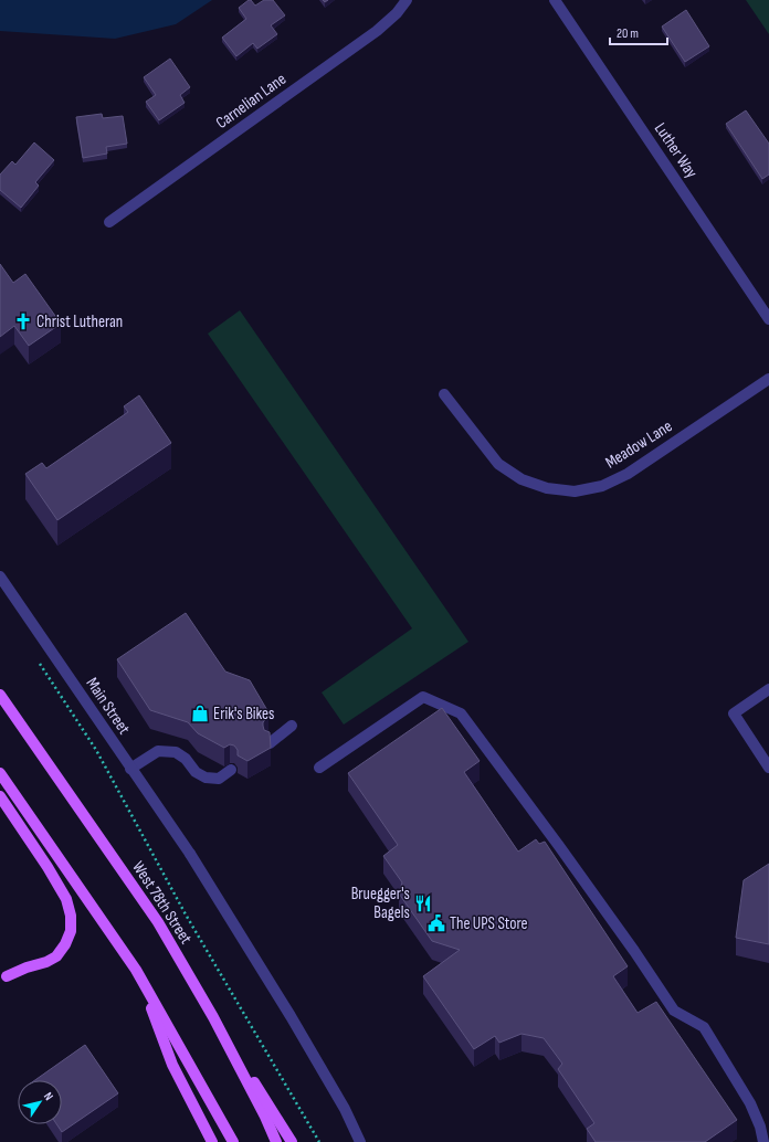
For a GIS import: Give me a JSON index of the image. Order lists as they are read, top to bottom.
{
  "streets": {
    "main road": ["West 78th Street"],
    "street": [
      "Carnelian Lane",
      "Luther Way",
      "Meadow Lane",
      "Main Street"
    ]
  },
  "places": {
    "church": ["Christ Lutheran"],
    "shop": ["Erik's Bikes"],
    "restaurant": ["Bruegger's Bagels"],
    "public building": ["The UPS Store"]
  },
  "scale_bar": "20 m",
  "north": "top right"
}
